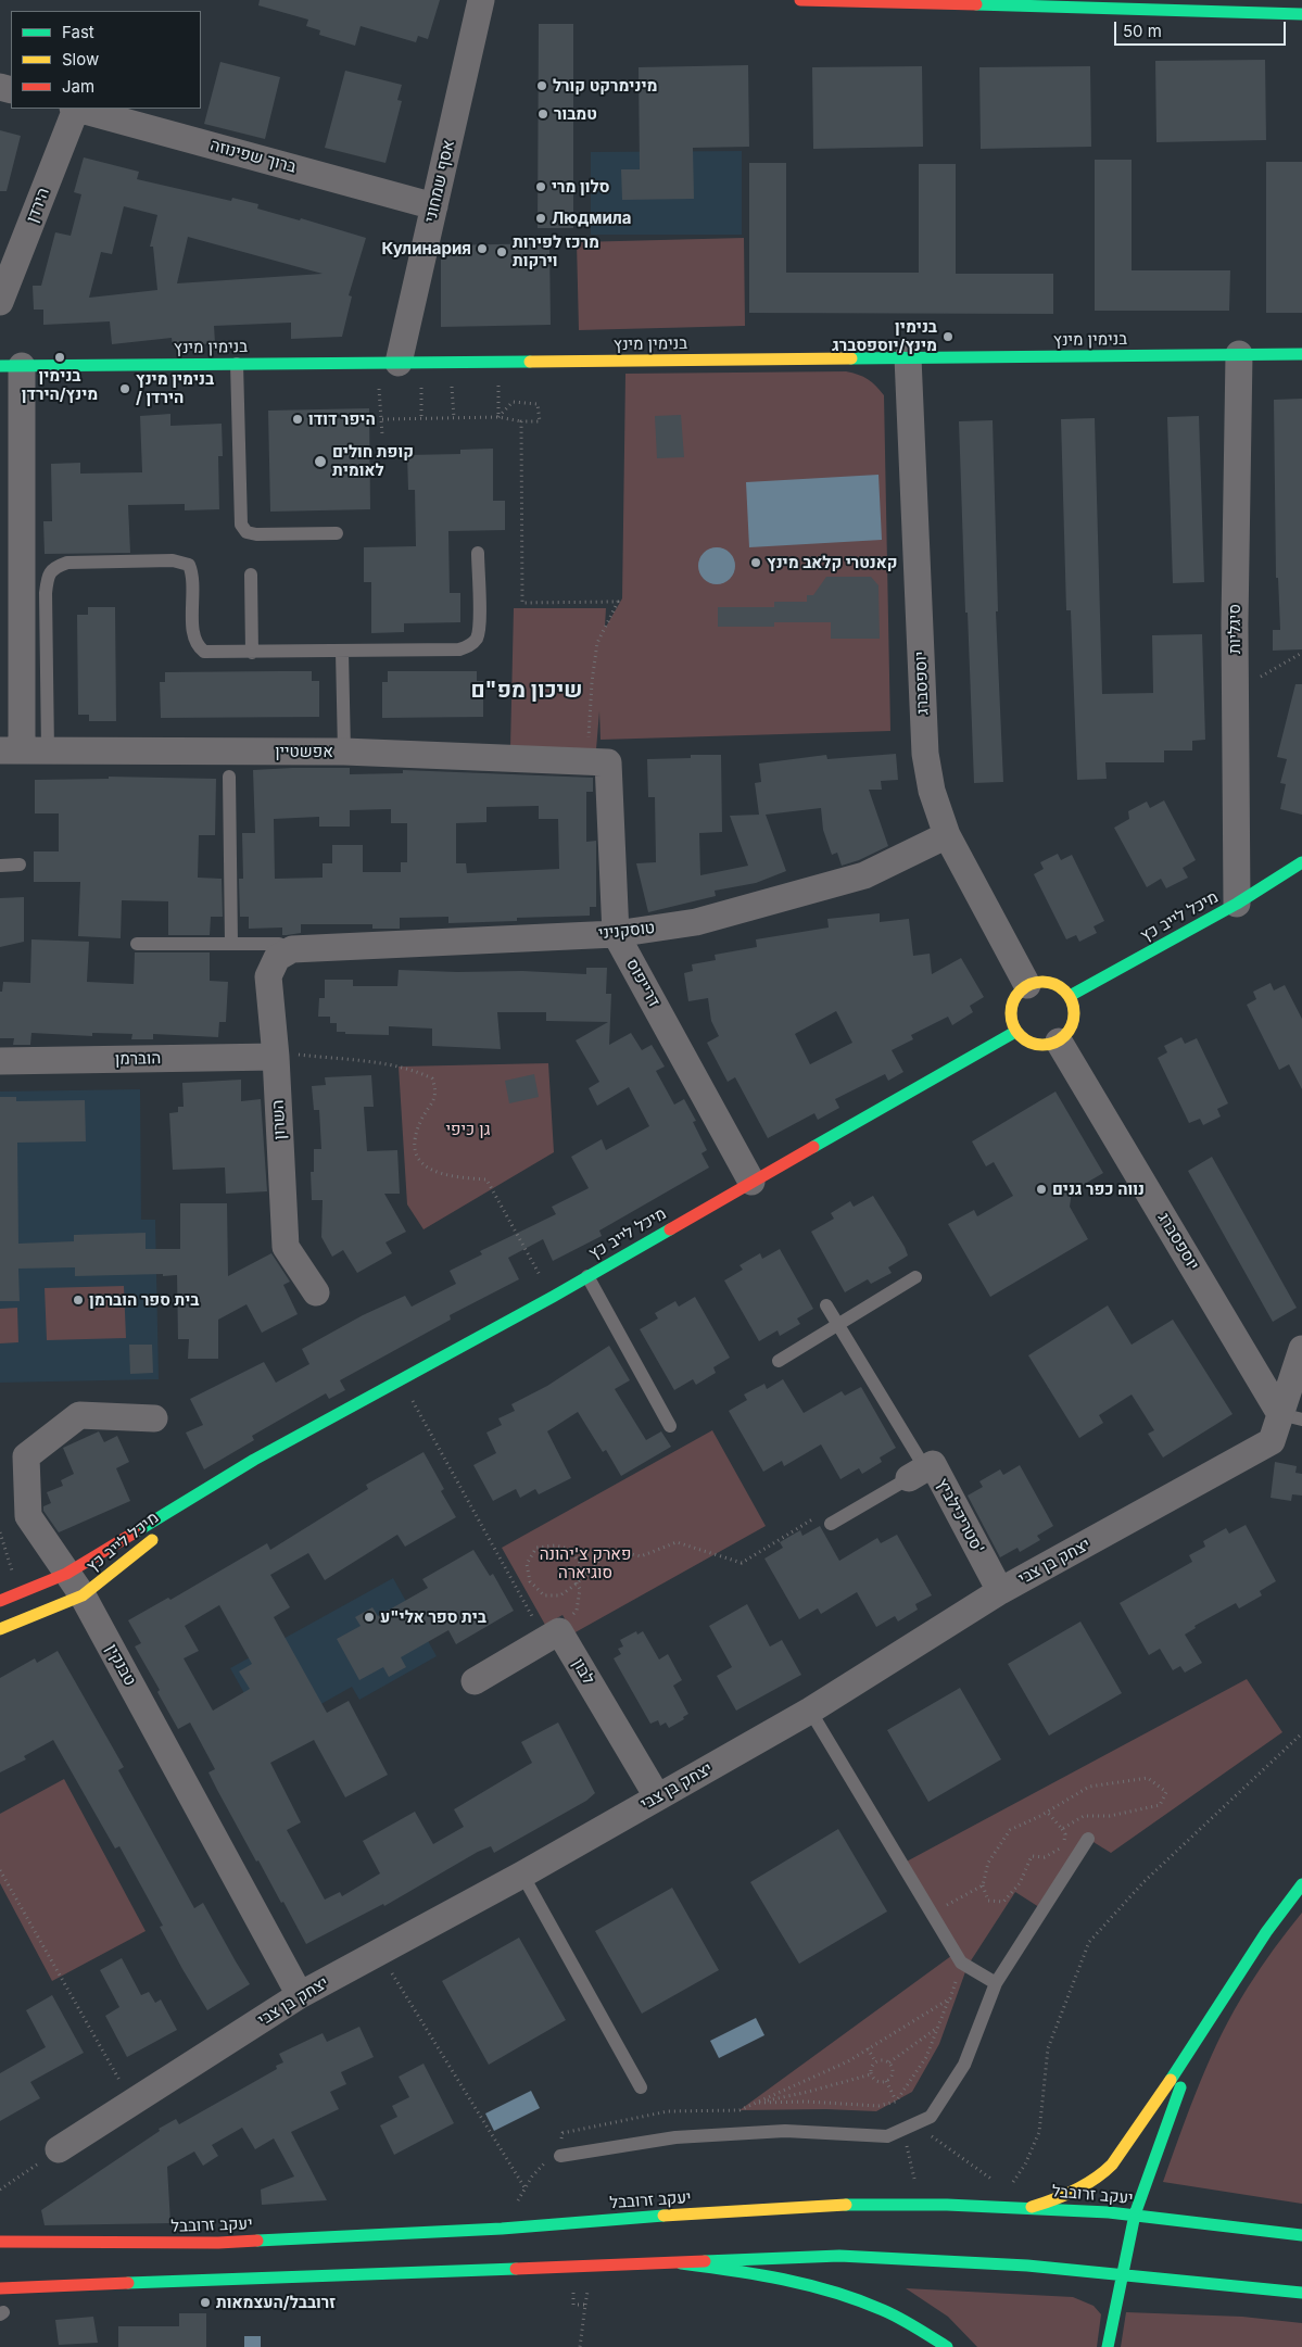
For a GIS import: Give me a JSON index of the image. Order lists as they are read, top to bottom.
{
  "streets": {
    "main road": ["בנימין מינץ", "מיכל לייב כץ", "יעקב זרובבל"],
    "street": [
      "ברוך שפינוזה",
      "אסף שמחוני",
      "הירדן",
      "סיגליות",
      "יוספסברג",
      "אפשטיין",
      "טוסקניני",
      "דרייפוס",
      "הוברמן",
      "השרון",
      "סטריכילביץ'",
      "יצחק בן צבי",
      "טבנקין",
      "לבון"
    ]
  },
  "crossings": [
    ["ברוך שפינוזה", "אסף שמחוני"],
    ["אסף שמחוני", "בנימין מינץ"],
    ["בנימין מינץ", "סיגליות"],
    ["בנימין מינץ", "יוספסברג"],
    ["סיגליות", "מיכל לייב כץ"],
    ["יוספסברג", "מיכל לייב כץ"],
    ["יוספסברג", "טוסקניני"],
    ["יוספסברג", "יצחק בן צבי"],
    ["אפשטיין", "דרייפוס"],
    ["מיכל לייב כץ", "דרייפוס"],
    ["מיכל לייב כץ", "טבנקין"],
    ["טוסקניני", "דרייפוס"],
    ["טוסקניני", "השרון"],
    ["הוברמן", "השרון"],
    ["סטריכילביץ'", "יצחק בן צבי"],
    ["יצחק בן צבי", "טבנקין"],
    ["יצחק בן צבי", "לבון"]
  ],
  "districts": ["שיכון מפ\"ם"],
  "parks": ["גן כיפי", "פארק צ'יהונה סוגיארה"],
  "places": [
    "מינימרקט קורל",
    "טמבור",
    "סלון מרי",
    "Людмила",
    "Кулинария",
    "מרכז לפירות וירקות",
    "בנימין מינץ/יוספסברג",
    "בנימין מינץ/הירדן",
    "בנימין מינץ / הירדן",
    "היפר דודו",
    "קופת חולים לאומית",
    "קאנטרי קלאב מינץ",
    "נווה כפר גנים",
    "בית ספר הוברמן",
    "בית ספר אלי\"ע",
    "זרובבל/העצמאות"
  ],
  "legend": ["Fast", "Slow", "Jam"],
  "scale_bar": "50 m"
}
